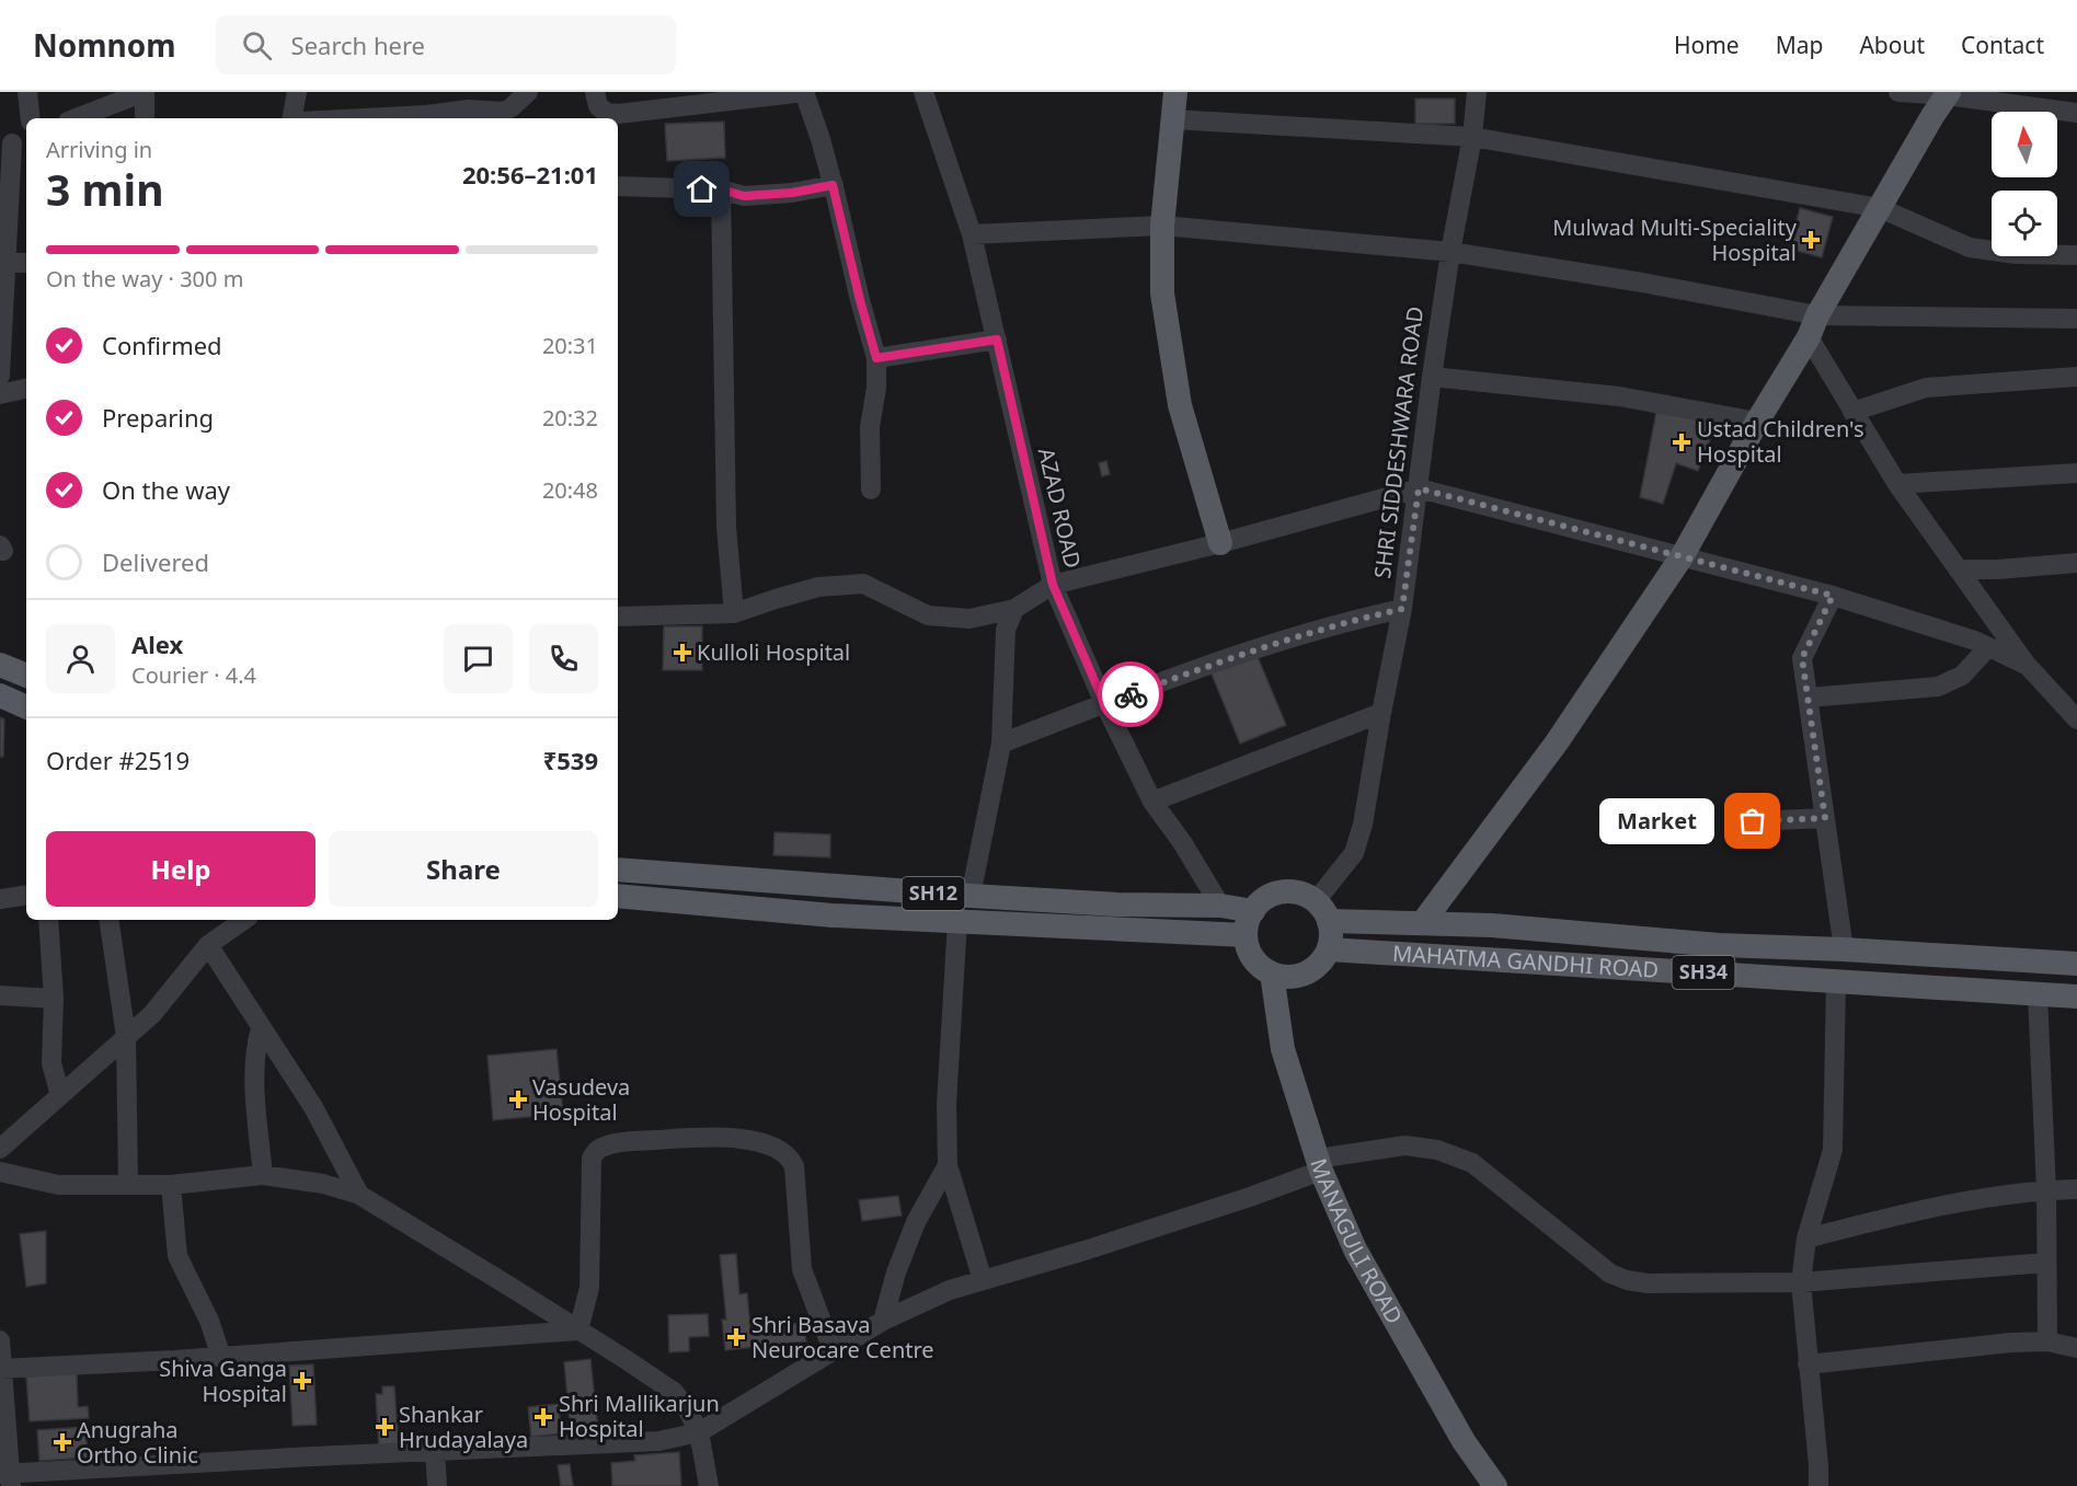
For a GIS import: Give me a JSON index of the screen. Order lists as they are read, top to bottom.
{
  "streets": {
    "main road": [
      "SH12",
      "MAHATMA GANDHI ROAD",
      "SH34",
      "MANAGULI ROAD"
    ],
    "street": ["SHRI SIDDESHWARA ROAD", "AZAD ROAD"]
  },
  "crossings": [
    ["SHRI SIDDESHWARA ROAD", "SH12"],
    ["SHRI SIDDESHWARA ROAD", "MAHATMA GANDHI ROAD"],
    ["SHRI SIDDESHWARA ROAD", "SH34"],
    ["SHRI SIDDESHWARA ROAD", "MANAGULI ROAD"],
    ["AZAD ROAD", "SH12"],
    ["SH12", "MAHATMA GANDHI ROAD"],
    ["SH12", "SH34"],
    ["SH12", "MANAGULI ROAD"],
    ["MAHATMA GANDHI ROAD", "SH34"],
    ["MAHATMA GANDHI ROAD", "MANAGULI ROAD"],
    ["SH34", "MANAGULI ROAD"]
  ],
  "places": {
    "health": [
      "Mulwad Multi-Speciality Hospital",
      "Ustad Children's Hospital",
      "Kulloli Hospital",
      "Vasudeva Hospital",
      "Shri Basava Neurocare Centre",
      "Shiva Ganga Hospital",
      "Shri Mallikarjun Hospital",
      "Shankar Hrudayalaya",
      "Anugraha Ortho Clinic"
    ],
    "other": ["Market"]
  },
  "north": "top",
  "page": {
    "header": "Nomnom",
    "search": "Search here",
    "nav": [
      "Home",
      "Map",
      "About",
      "Contact"
    ],
    "heading": ["3 min", "Arriving in", "20:56–21:01"],
    "panel": [
      "Alex",
      "Courier · 4.4",
      "Order #2519",
      "₹539"
    ],
    "bar": "On the way · 300 m",
    "list": [
      ["Confirmed", "20:31"],
      ["Preparing", "20:32"],
      ["On the way", "20:48"],
      "Delivered"
    ],
    "bubble": "Market",
    "buttons": ["Help", "Share"]
  }
}
